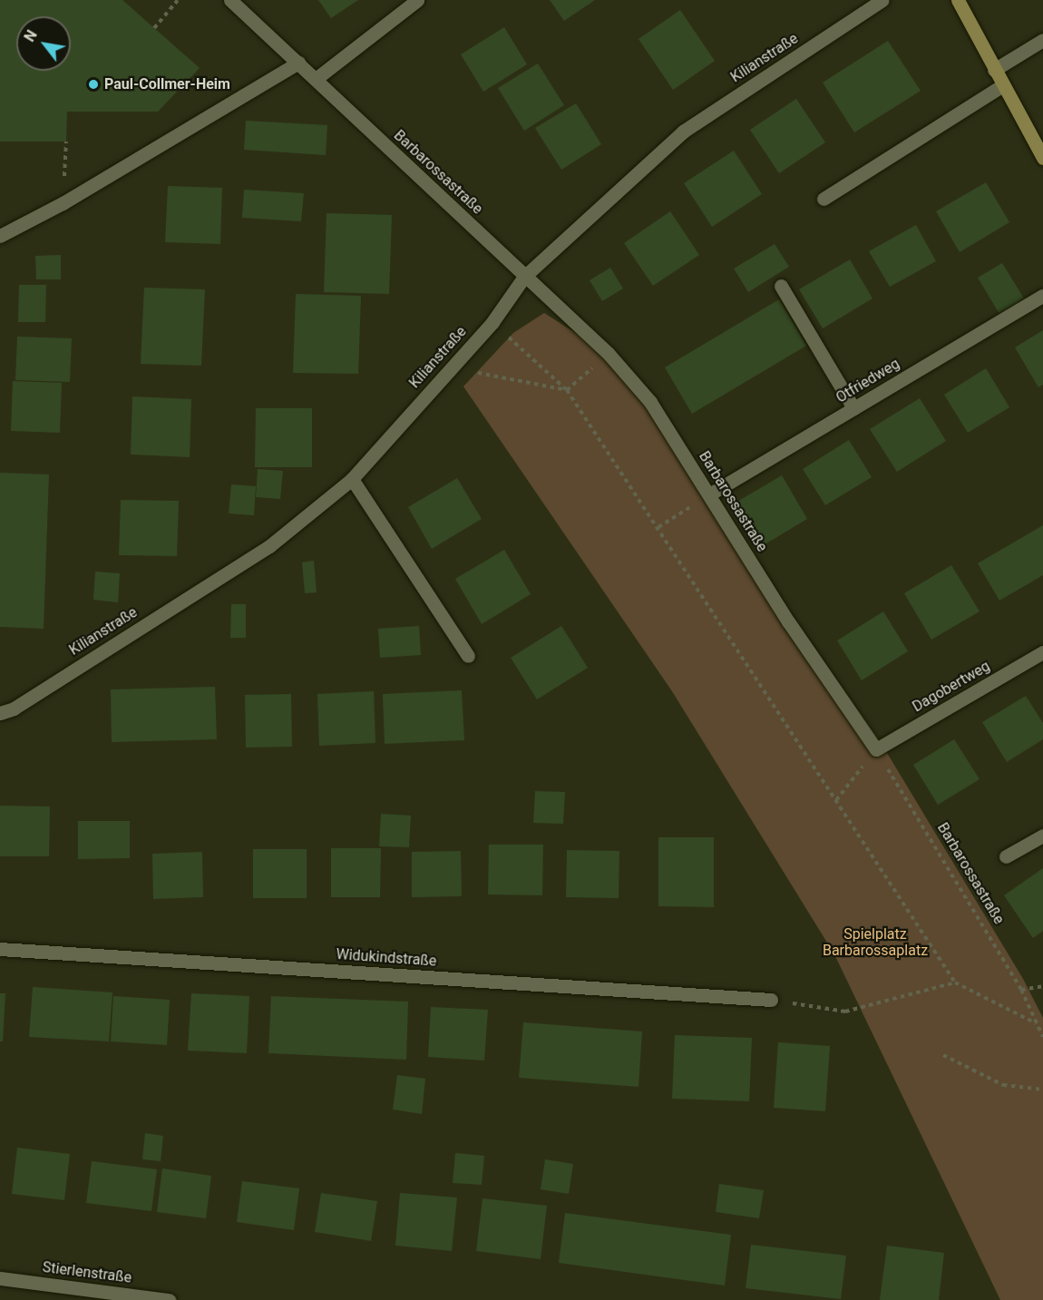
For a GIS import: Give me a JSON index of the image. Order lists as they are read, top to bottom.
{
  "streets": {
    "street": [
      "Kilianstraße",
      "Barbarossastraße",
      "Otfriedweg",
      "Dagobertweg",
      "Widukindstraße",
      "Stierlenstraße"
    ]
  },
  "crossings": [
    ["Kilianstraße", "Barbarossastraße"],
    ["Barbarossastraße", "Otfriedweg"],
    ["Barbarossastraße", "Dagobertweg"]
  ],
  "parks": ["Spielplatz Barbarossaplatz"],
  "places": ["Paul-Collmer-Heim"],
  "north": "top left"
}
